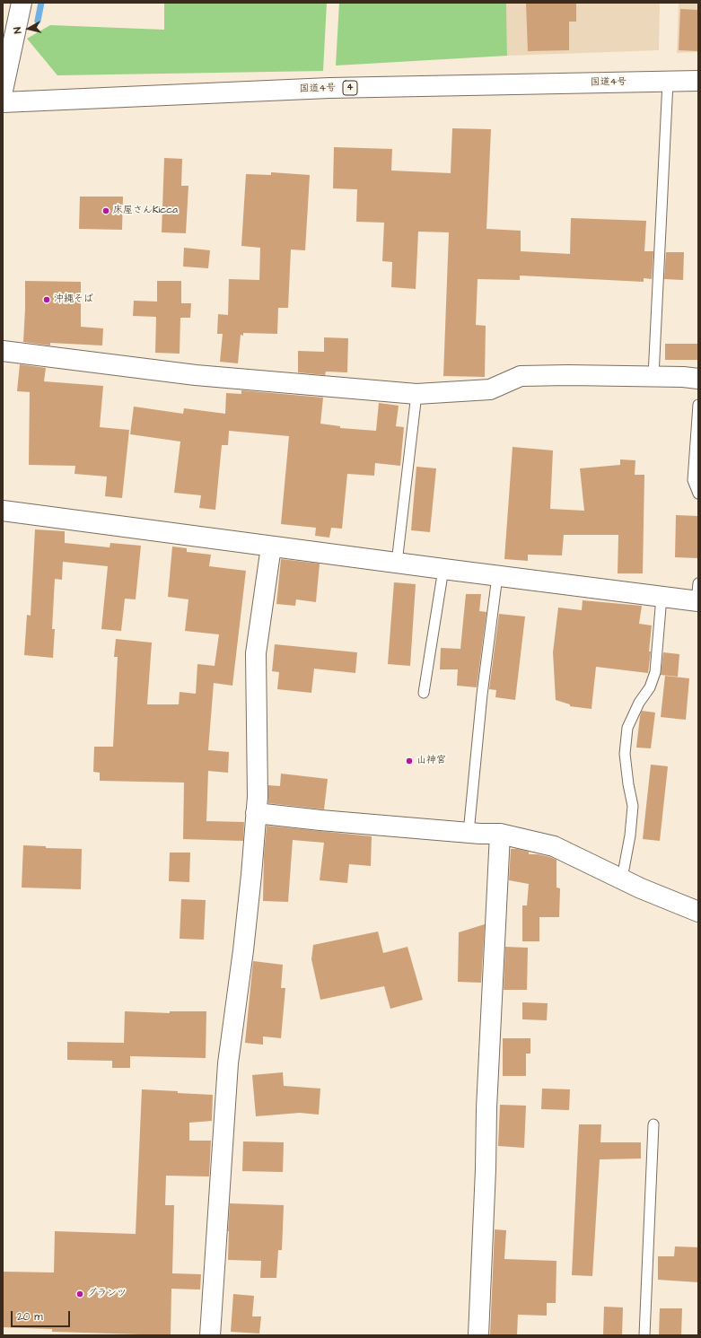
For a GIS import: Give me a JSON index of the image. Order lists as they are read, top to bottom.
{
  "streets": {
    "main road": ["国道4号", "4"]
  },
  "places": [
    "床屋さんKicca",
    "沖縄そば",
    "山神宮",
    "グランツ"
  ],
  "scale_bar": "20 m",
  "north": "left"
}
